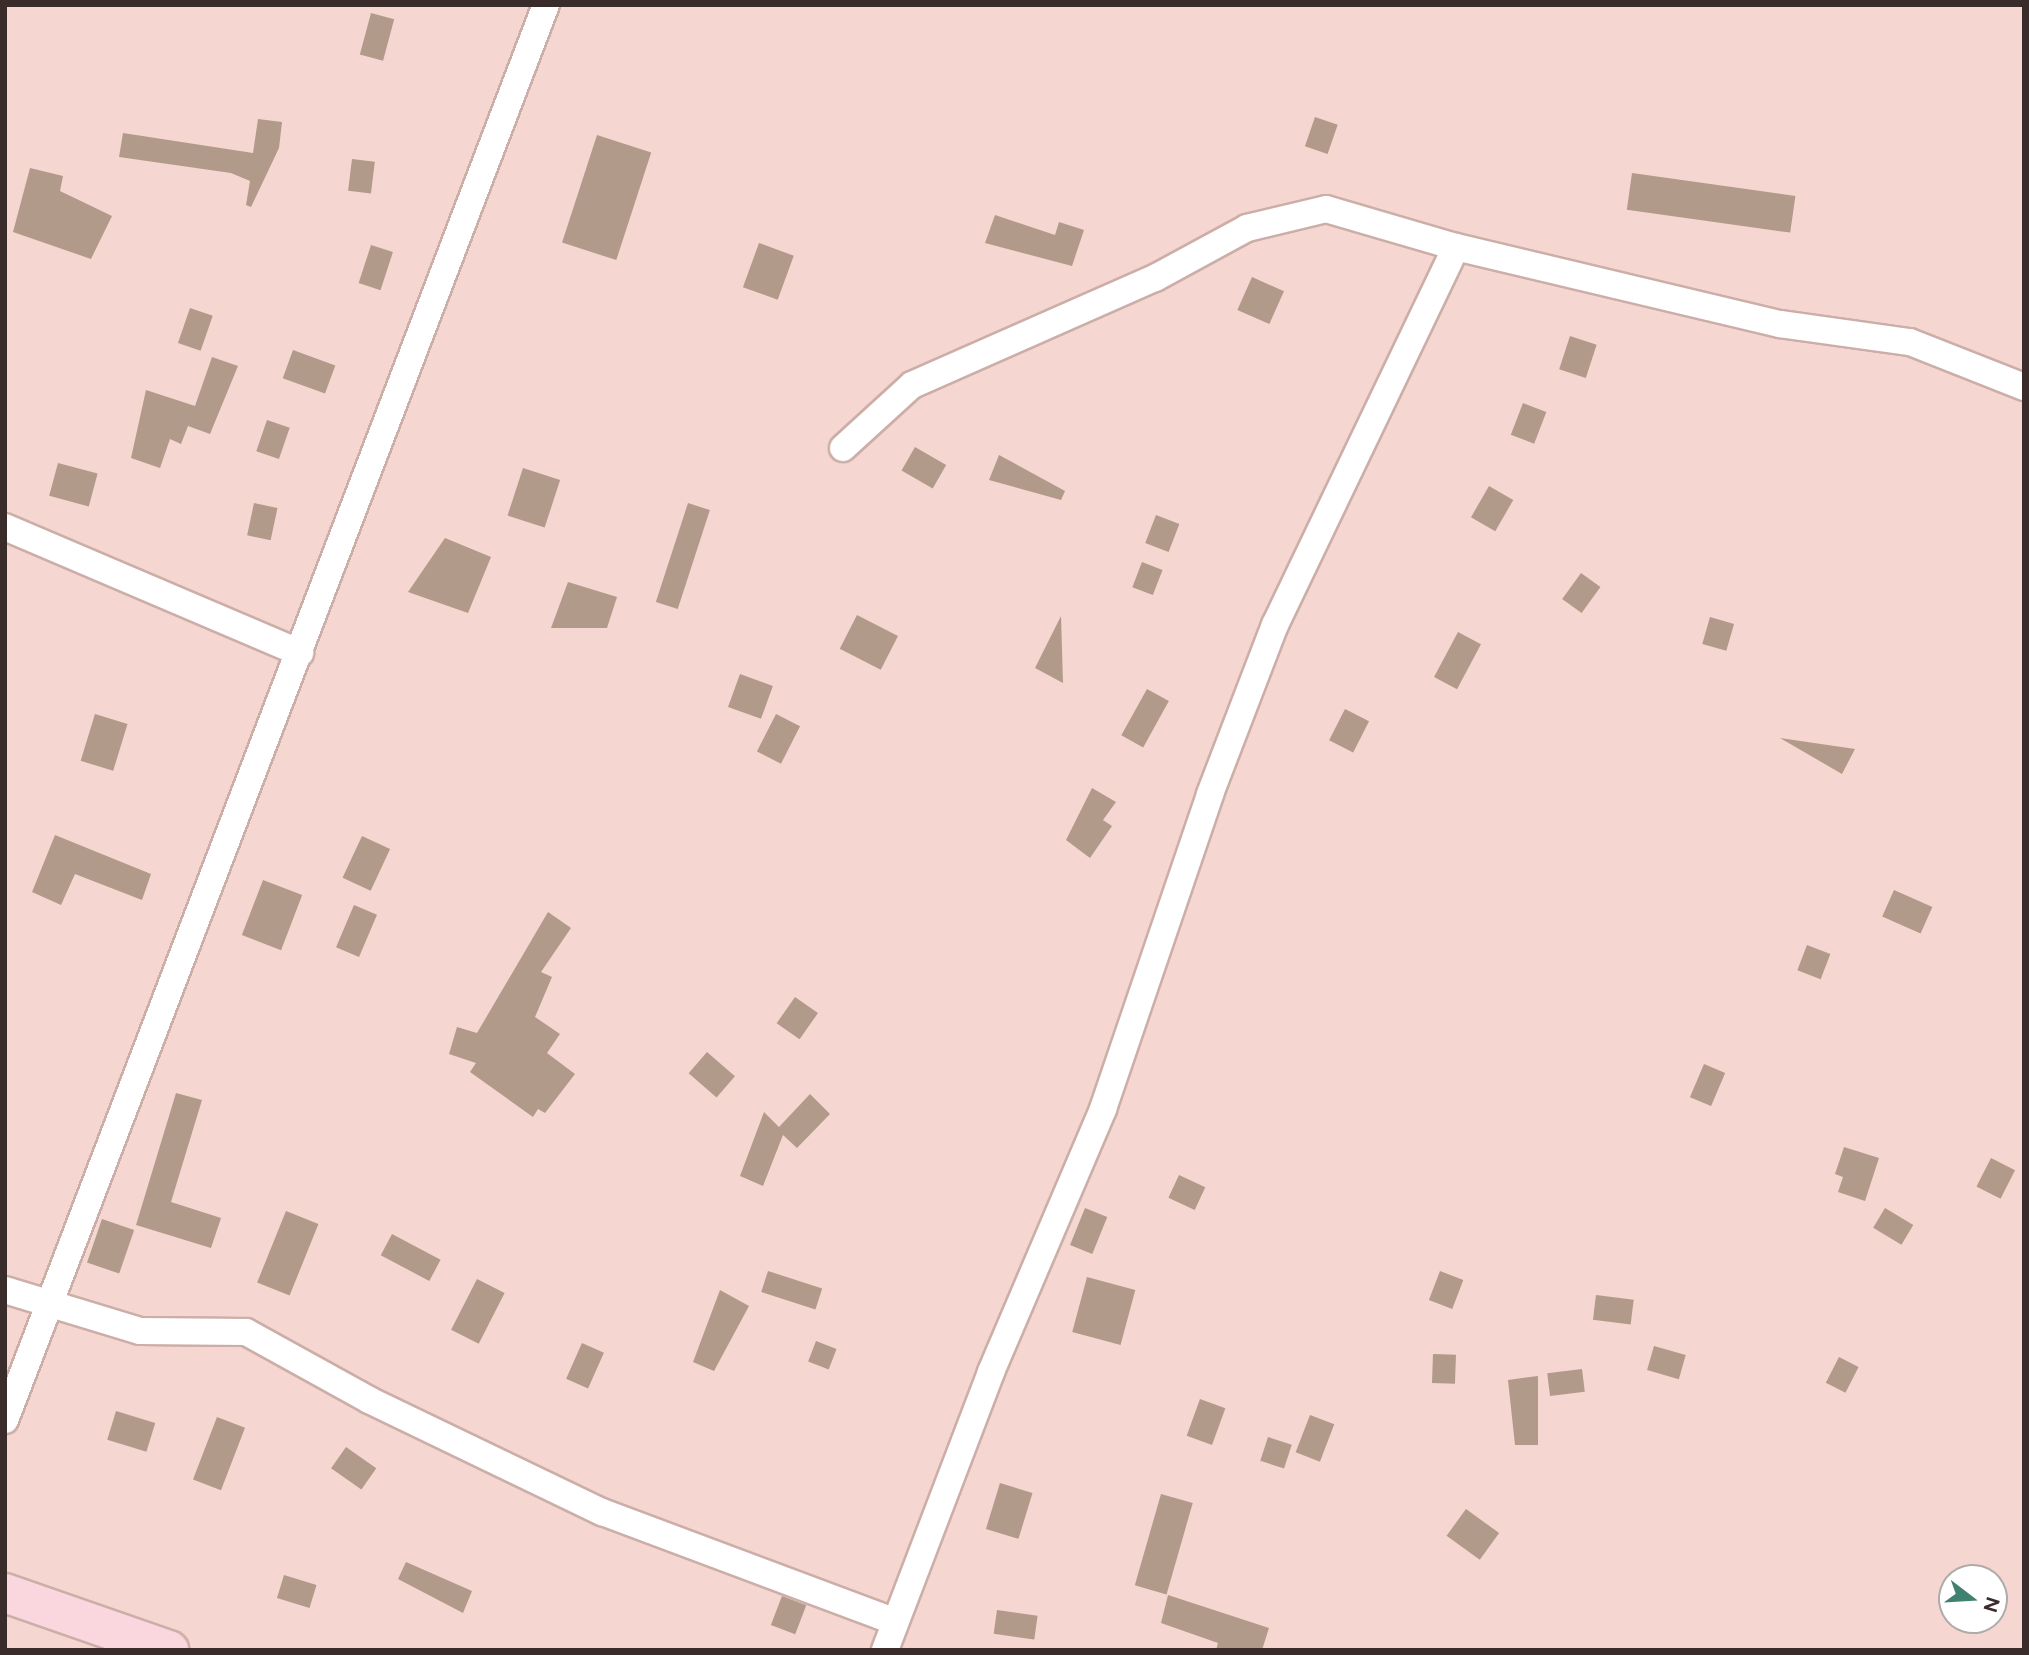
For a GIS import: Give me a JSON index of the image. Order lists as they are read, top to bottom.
{
  "north": "right"
}
